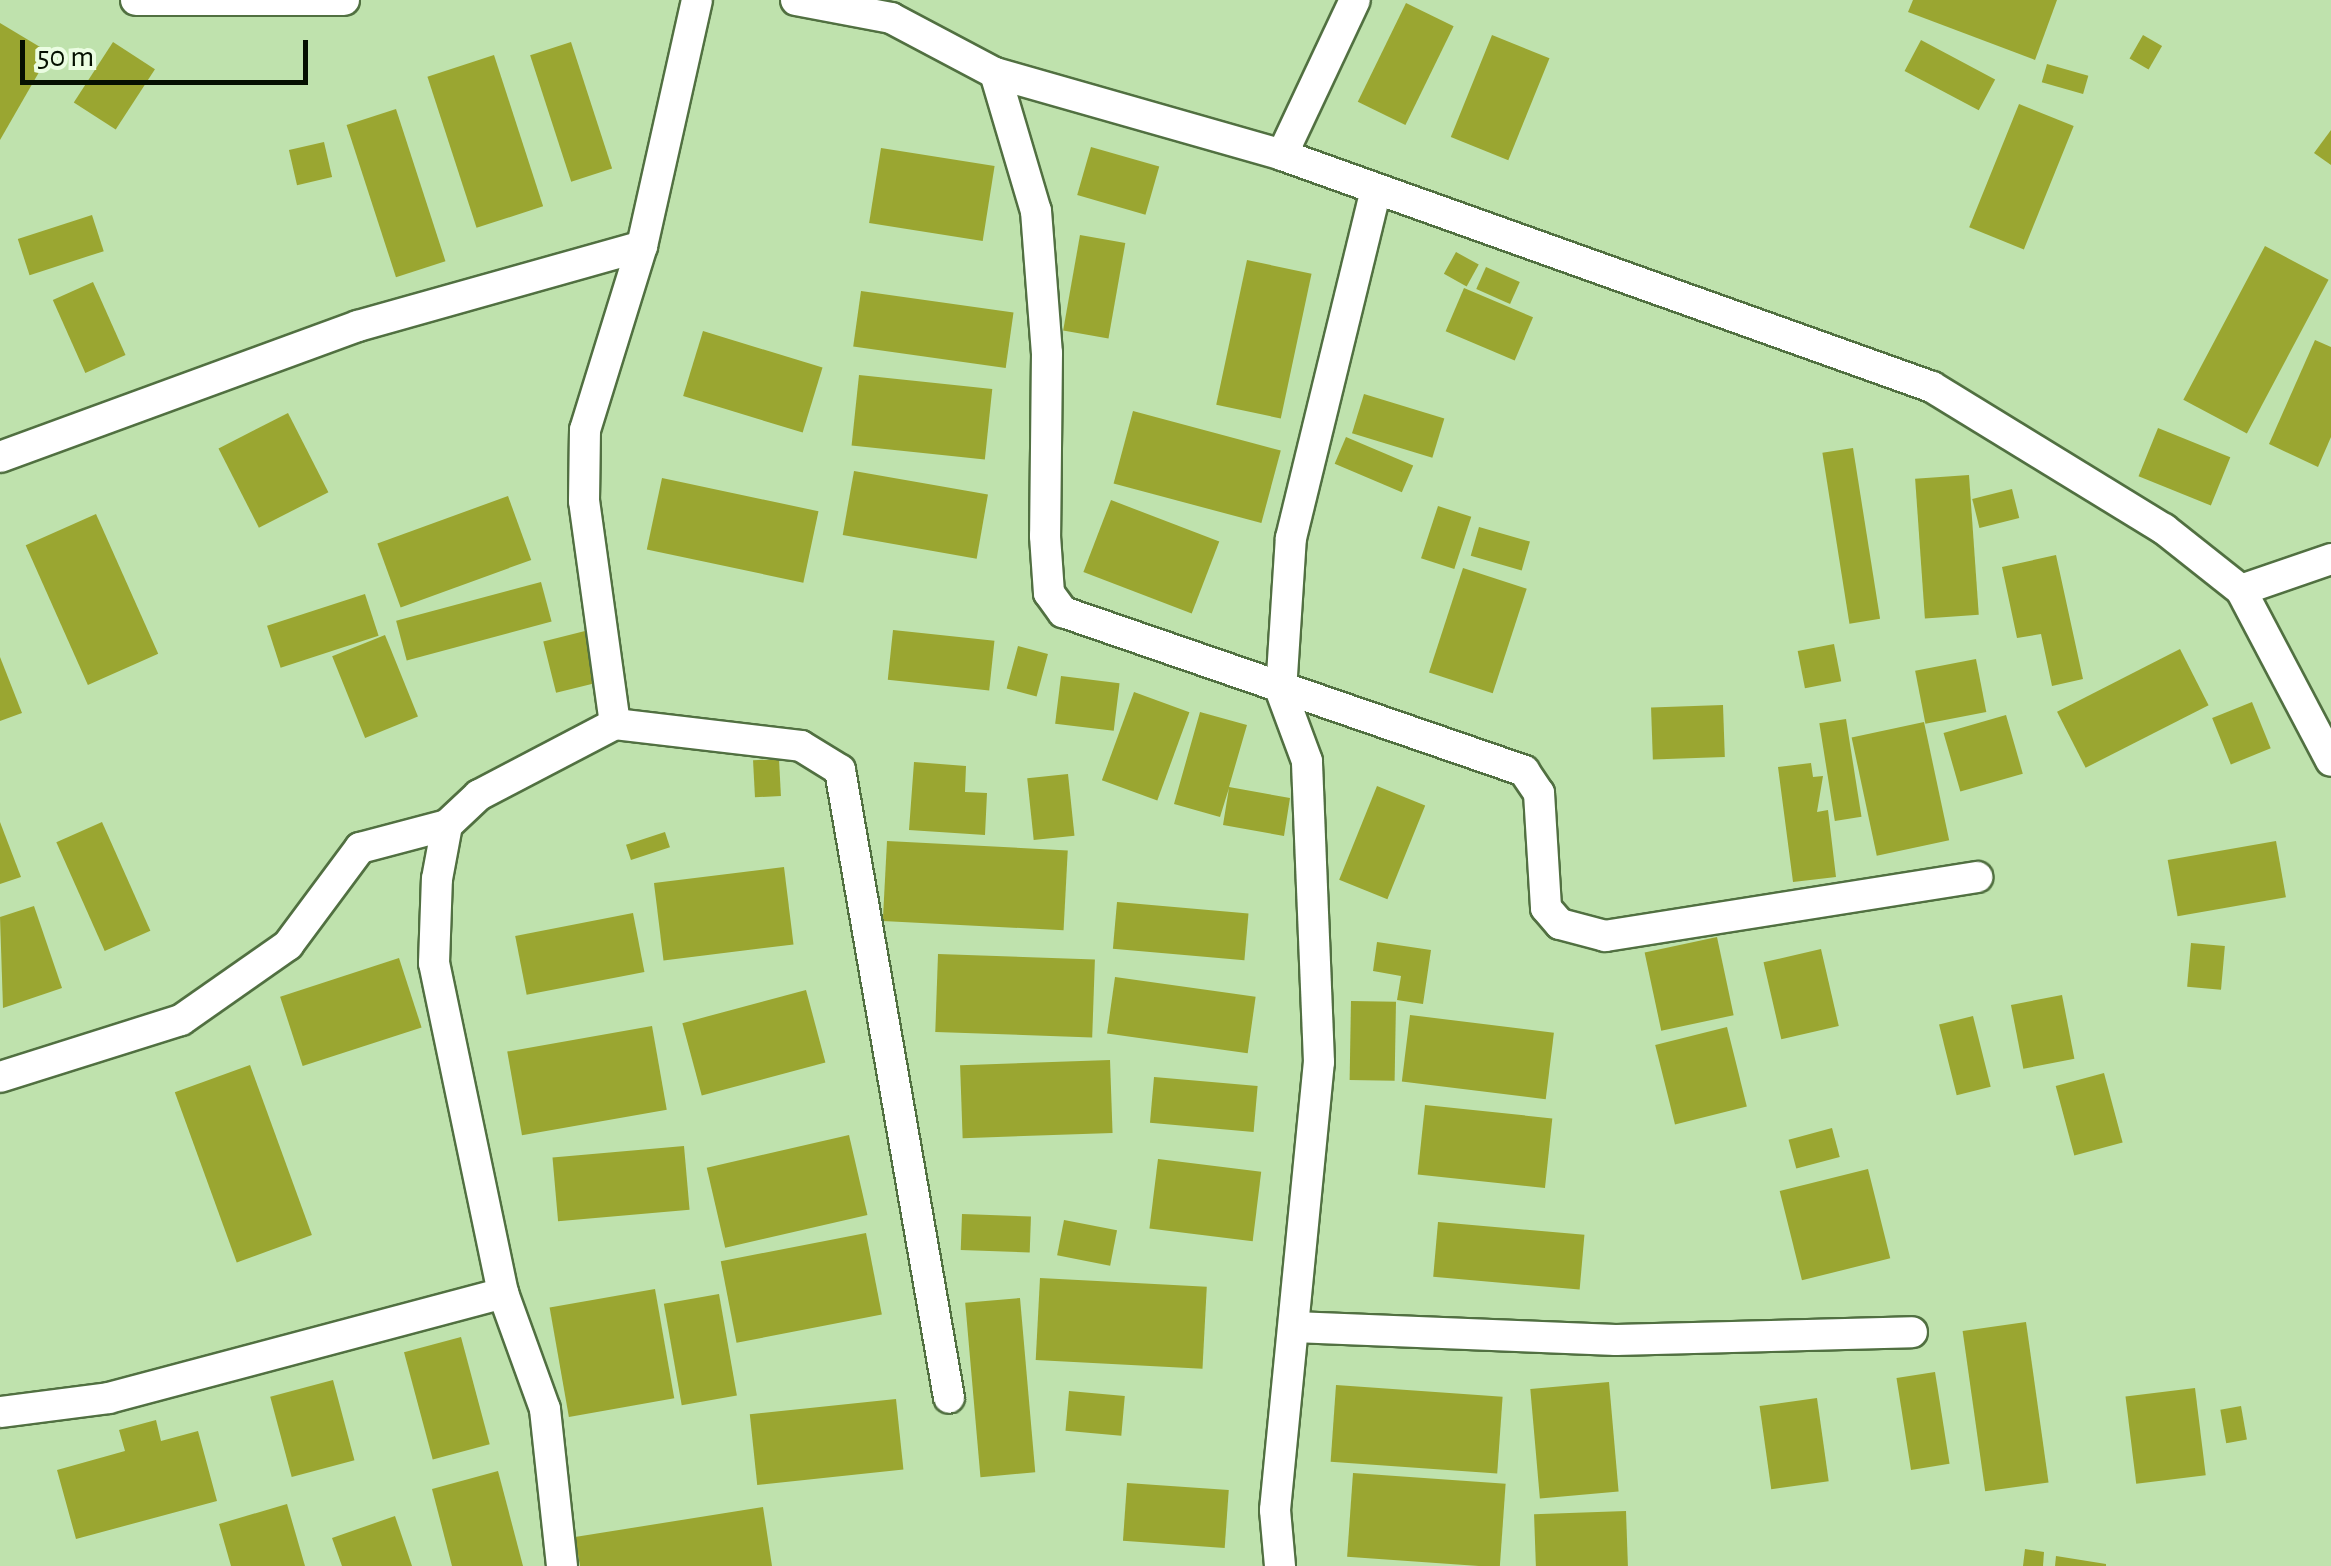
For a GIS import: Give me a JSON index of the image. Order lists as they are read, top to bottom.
{
  "scale_bar": "50 m"
}
